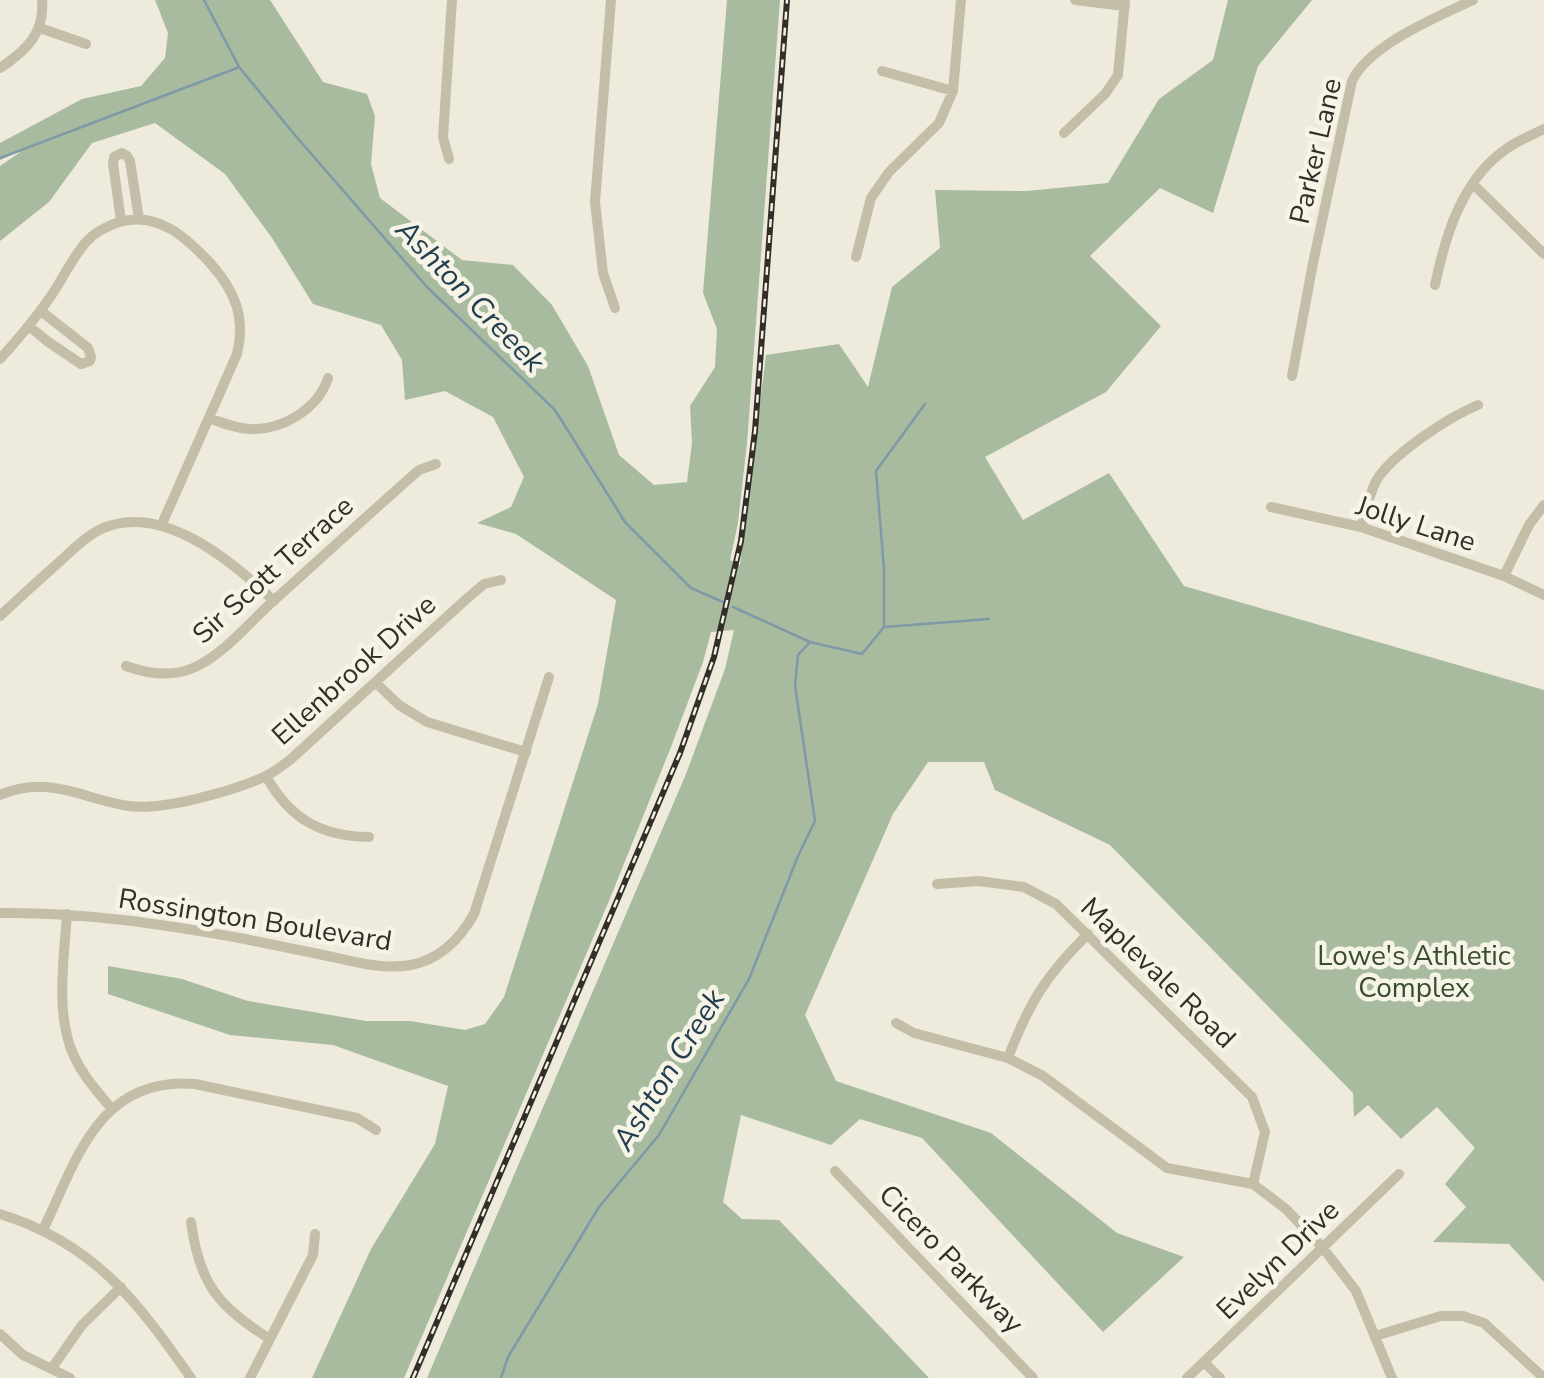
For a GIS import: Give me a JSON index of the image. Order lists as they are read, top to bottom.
{
  "streets": {
    "street": [
      "Parker Lane",
      "Jolly Lane",
      "Sir Scott Terrace",
      "Ellenbrook Drive",
      "Rossington Boulevard",
      "Maplevale Road",
      "Cicero Parkway",
      "Evelyn Drive"
    ]
  },
  "water": ["Ashton Creeek", "Ashton Creek"],
  "parks": ["Lowe's Athletic Complex"]
}
